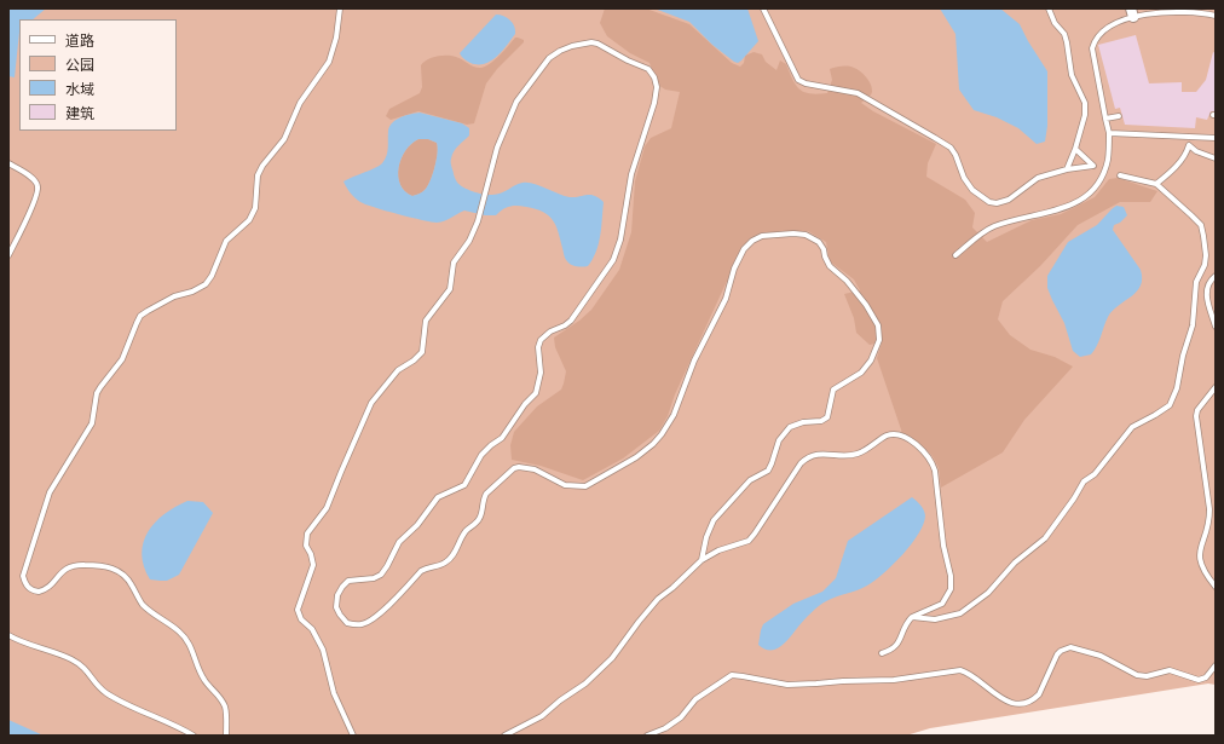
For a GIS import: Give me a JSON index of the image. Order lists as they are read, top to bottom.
{
  "legend": [
    "道路",
    "公园",
    "水域",
    "建筑"
  ]
}
